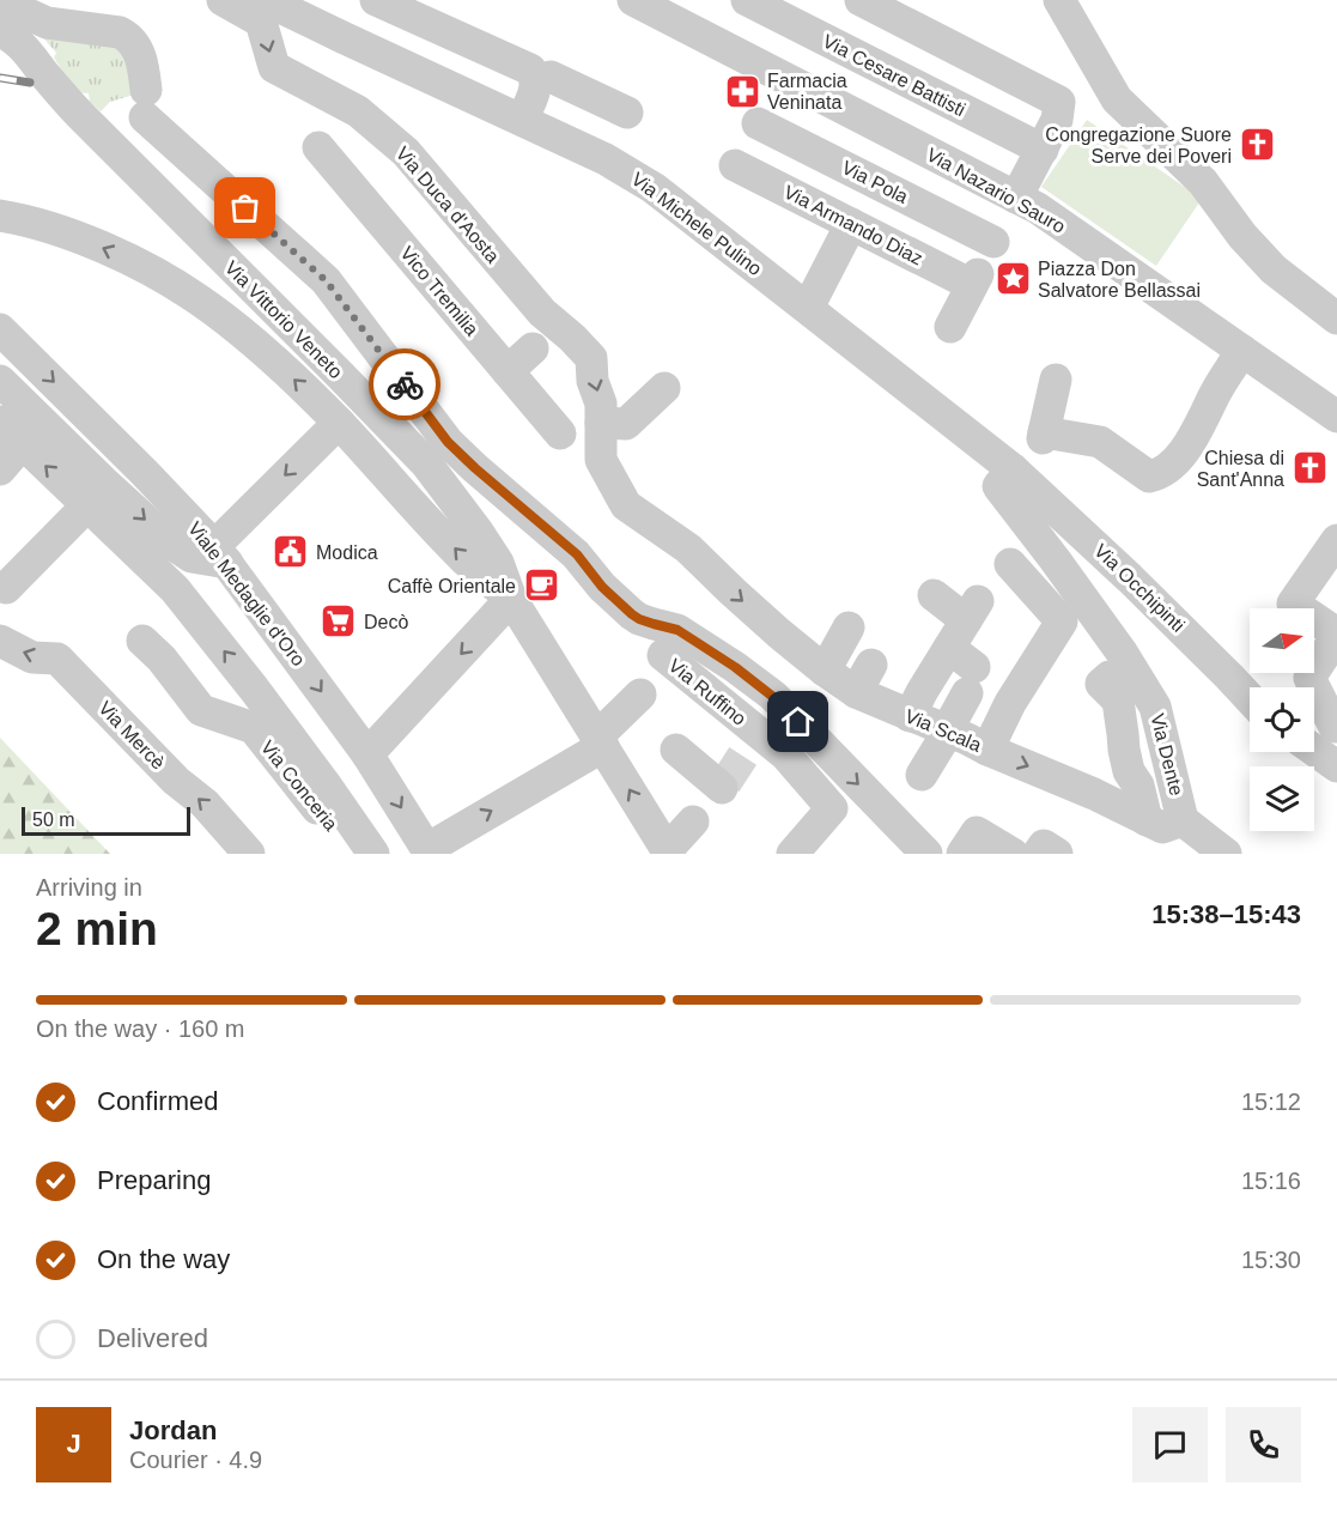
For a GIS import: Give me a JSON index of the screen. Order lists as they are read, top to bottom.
{
  "streets": {
    "street": [
      "Via Cesare Battisti",
      "Via Pola",
      "Via Nazario Sauro",
      "Via Duca d'Aosta",
      "Via Michele Pulino",
      "Via Armando Diaz",
      "Vico Tremilia",
      "Via Vittorio Veneto",
      "Via Occhipinti",
      "Viale Medaglie d'Oro",
      "Via Ruffino",
      "Via Scala",
      "Via Mercè",
      "Via Dente",
      "Via Conceria"
    ]
  },
  "crossings": [
    ["Via Duca d'Aosta", "Via Scala"],
    ["Via Michele Pulino", "Via Occhipinti"],
    ["Via Scala", "Via Dente"]
  ],
  "places": {
    "pharmacy": ["Farmacia Veninata"],
    "church": ["Congregazione Suore Serve dei Poveri", "Chiesa di Sant'Anna"],
    "place": ["Piazza Don Salvatore Bellassai"],
    "public building": ["Modica"],
    "cafe": ["Caffè Orientale"],
    "supermarket": ["Decò"]
  },
  "scale_bar": "50 m",
  "north": "right",
  "page": {
    "scale": "50 m",
    "heading": ["2 min", "Arriving in", "15:38–15:43"],
    "panel": ["Jordan", "Courier · 4.9"],
    "bar": "On the way · 160 m",
    "list": [
      ["Confirmed", "15:12"],
      ["Preparing", "15:16"],
      ["On the way", "15:30"],
      "Delivered"
    ],
    "round": "J"
  }
}
